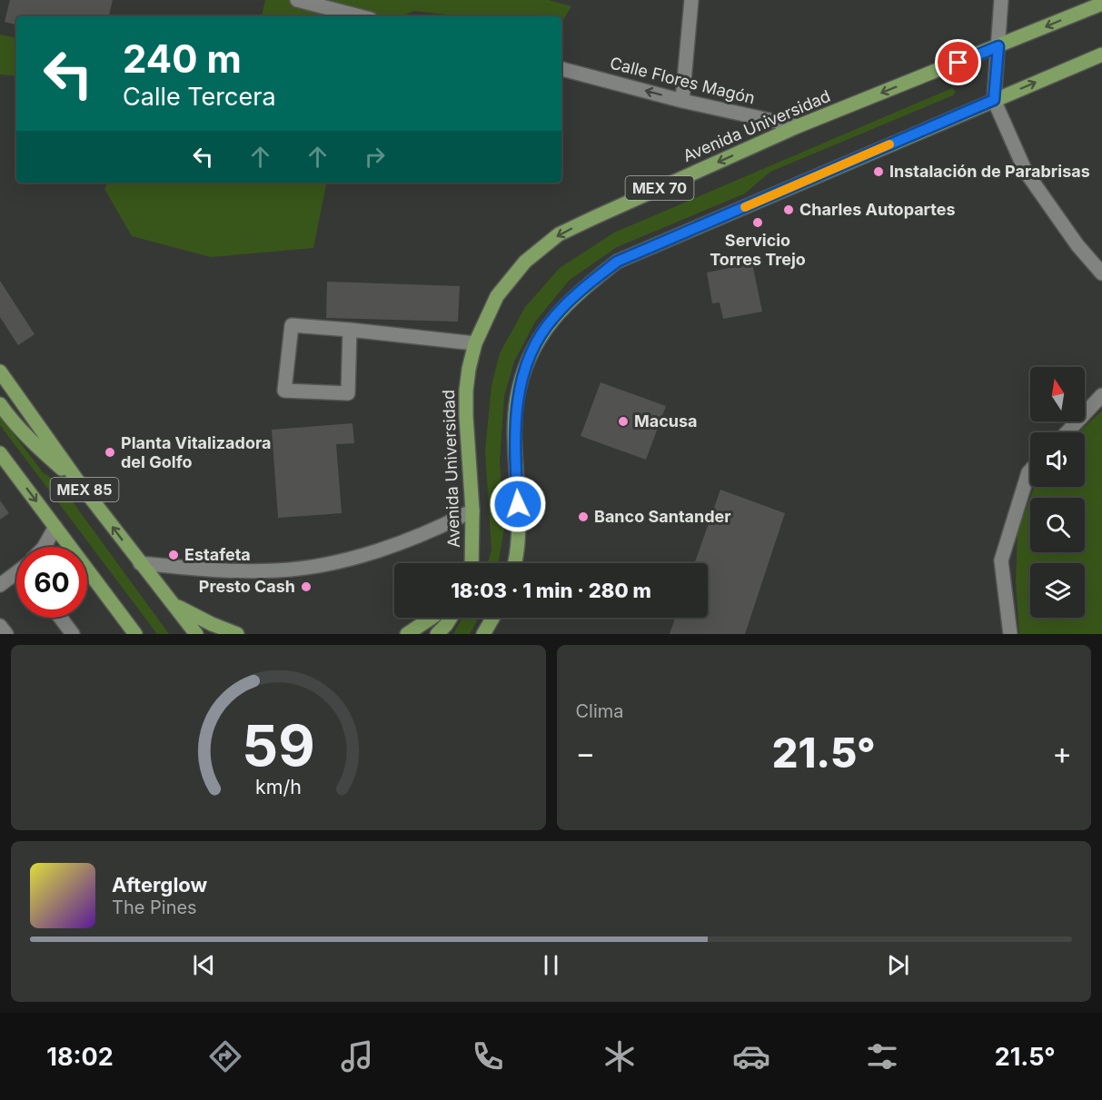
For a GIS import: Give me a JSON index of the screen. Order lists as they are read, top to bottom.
{
  "streets": {
    "main road": ["Avenida Universidad", "MEX 70", "MEX 85"],
    "street": ["Calle Flores Magón"]
  },
  "crossings": [
    ["Calle Flores Magón", "Avenida Universidad"]
  ],
  "one_way": ["Calle Flores Magón", "Avenida Universidad"],
  "places": [
    "Instalación de Parabrisas",
    "Charles Autopartes",
    "Servicio Torres Trejo",
    "Macusa",
    "Planta Vitalizadora del Golfo",
    "Banco Santander",
    "Estafeta",
    "Presto Cash"
  ],
  "north": "top",
  "page": {
    "turn": ["240 m", "Calle Tercera"],
    "limit": "60",
    "trip": "18:03 · 1 min · 280 m",
    "tile": "Clima",
    "heat": ["−", "21.5°", "+"],
    "song": ["Afterglow", "The Pines"],
    "tabs": ["18:02", "21.5°"],
    "gauge": ["59", "km/h"]
  }
}
